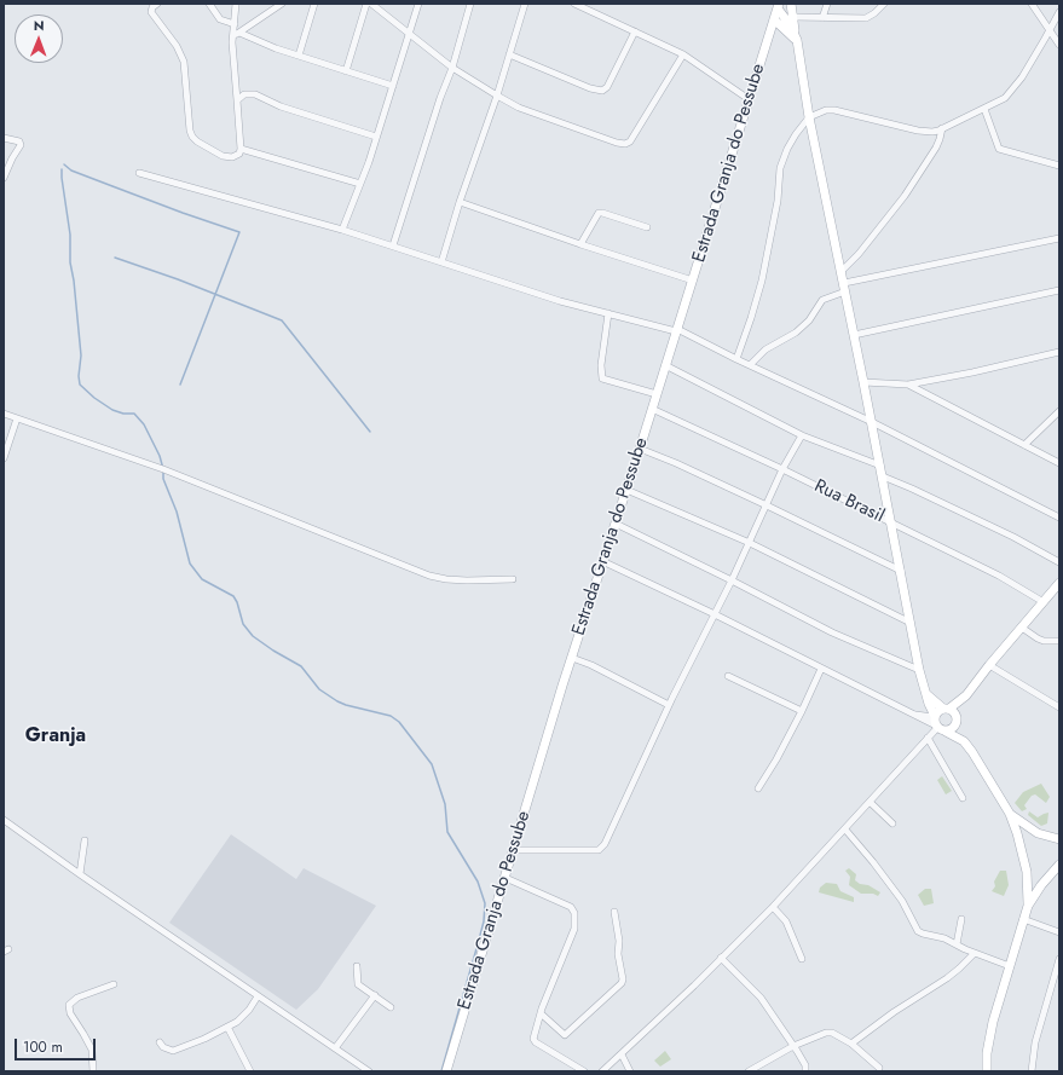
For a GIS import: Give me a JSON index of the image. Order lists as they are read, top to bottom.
{
  "streets": {
    "street": ["Estrada Granja do Pessube", "Rua Brasil"]
  },
  "crossings": [
    ["Estrada Granja do Pessube", "Rua Brasil"]
  ],
  "districts": ["Granja"],
  "scale_bar": "100 m",
  "north": "top"
}
